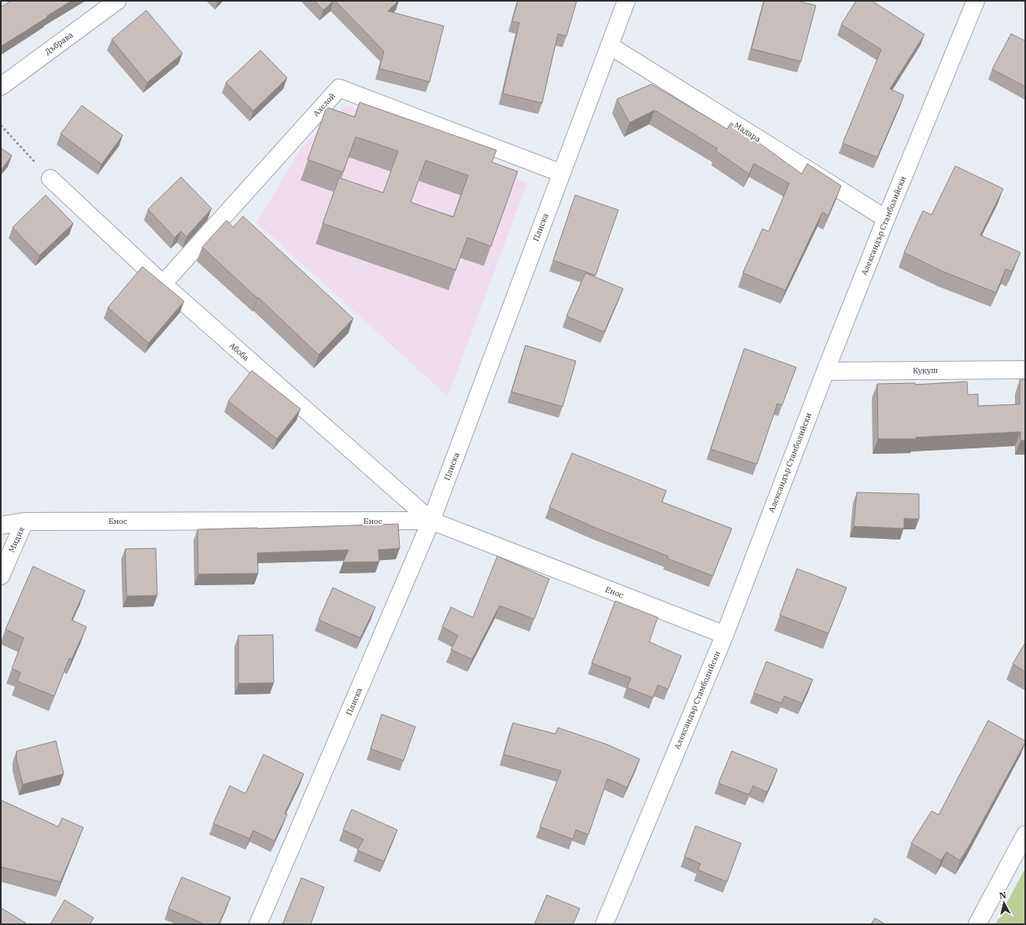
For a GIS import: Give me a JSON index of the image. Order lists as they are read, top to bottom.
{
  "streets": {
    "street": [
      "Дъбрава",
      "Ахелой",
      "Мадара",
      "Александър Стамболийски",
      "Плиска",
      "Абоба",
      "Кукуш",
      "Енос",
      "Мидия"
    ]
  },
  "crossings": [
    ["Ахелой", "Плиска"],
    ["Ахелой", "Абоба"],
    ["Мадара", "Александър Стамболийски"],
    ["Мадара", "Плиска"],
    ["Александър Стамболийски", "Кукуш"],
    ["Александър Стамболийски", "Енос"],
    ["Плиска", "Абоба"],
    ["Плиска", "Енос"],
    ["Абоба", "Енос"],
    ["Енос", "Мидия"]
  ],
  "north": "top"
}
